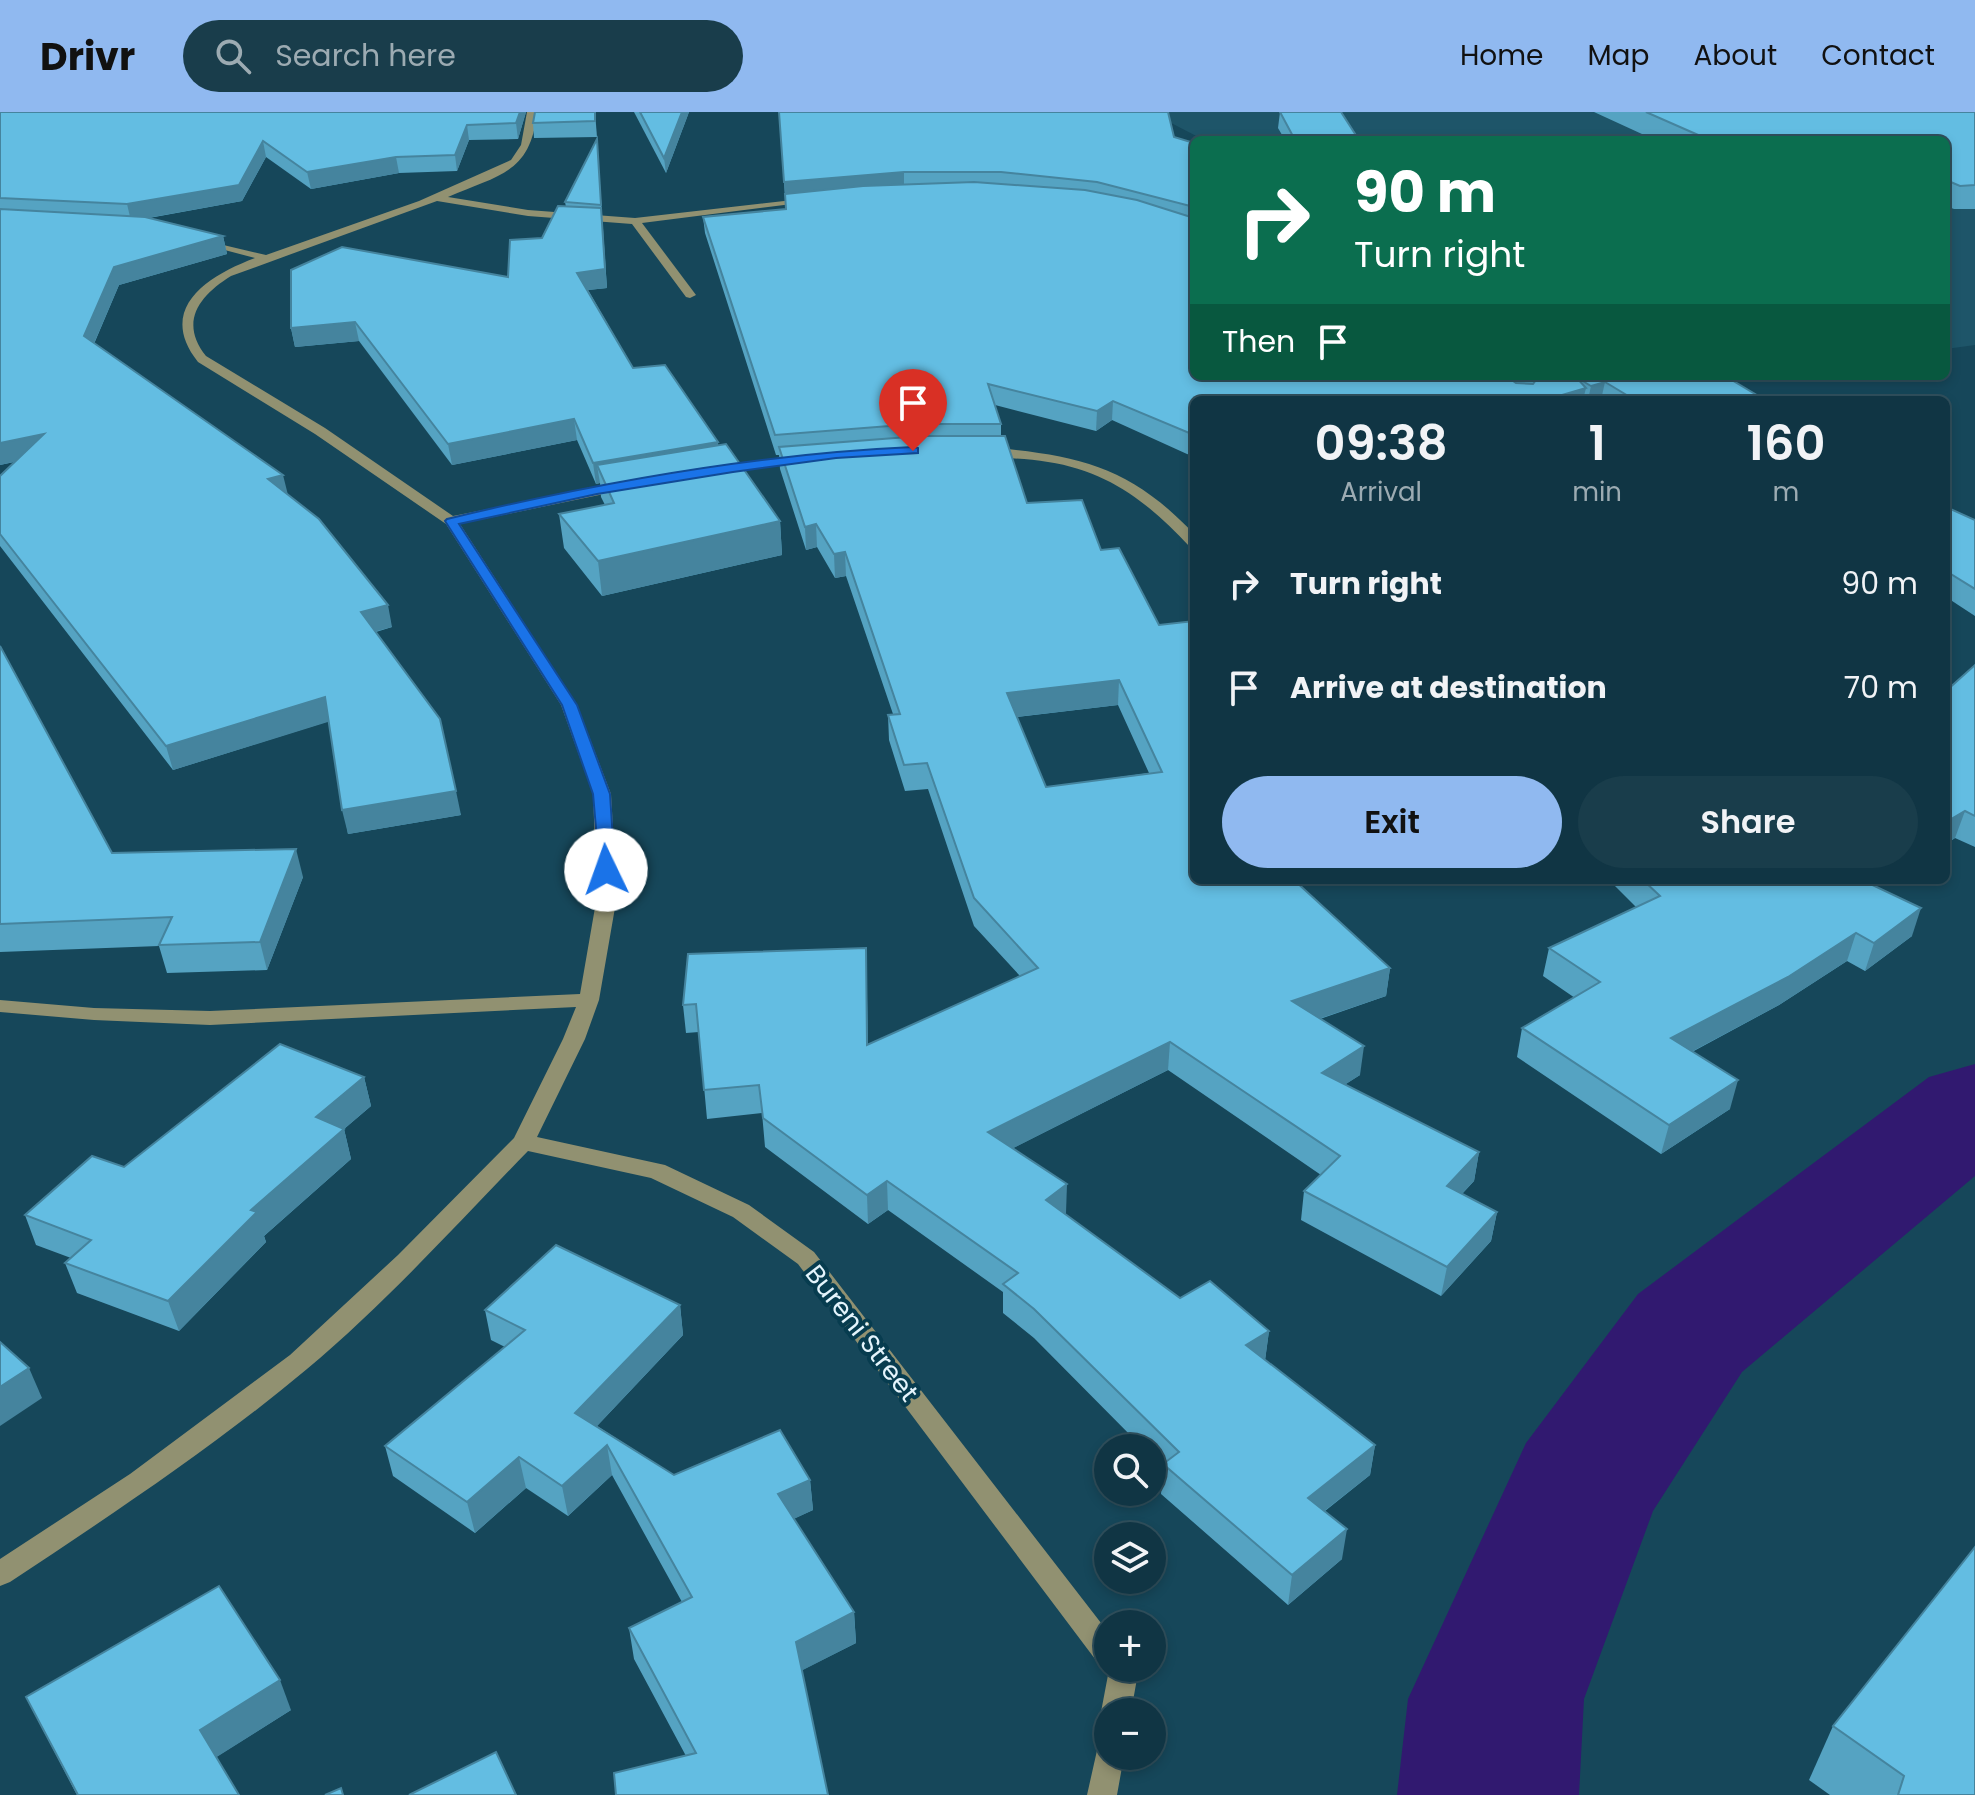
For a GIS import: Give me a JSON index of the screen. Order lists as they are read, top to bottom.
{
  "streets": {
    "street": ["Bureni Street"]
  },
  "page": {
    "header": "Drivr",
    "search": "Search here",
    "nav": [
      "Home",
      "Map",
      "About",
      "Contact"
    ],
    "turn": ["90 m", "Turn right"],
    "then": "Then",
    "eta": [
      "09:38",
      "Arrival",
      "1",
      "min",
      "160",
      "m"
    ],
    "list": [
      {
        "name": "Turn right",
        "value": "90 m"
      },
      {
        "name": "Arrive at destination",
        "value": "70 m"
      }
    ],
    "buttons": ["Exit", "Share"],
    "map_buttons": ["+", "−"]
  }
}
